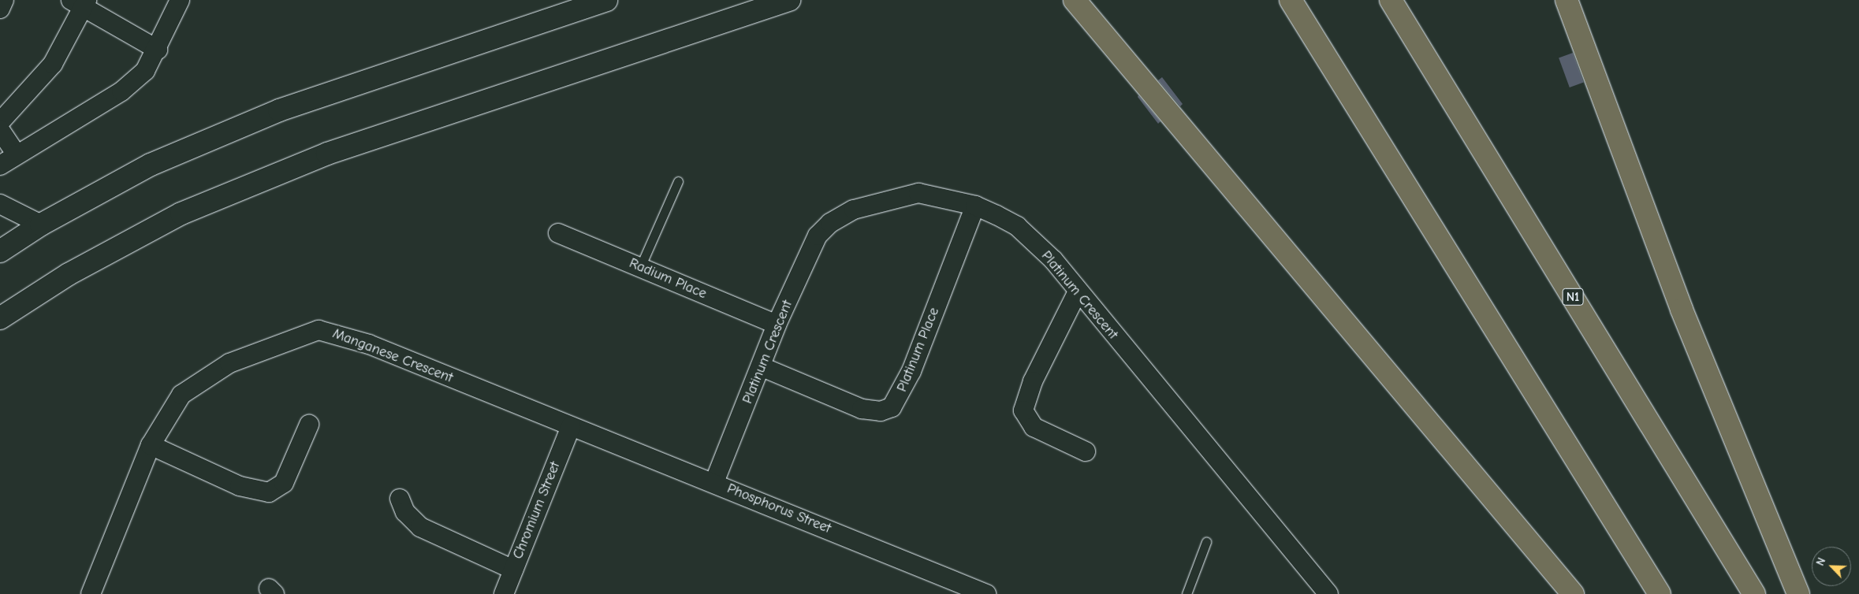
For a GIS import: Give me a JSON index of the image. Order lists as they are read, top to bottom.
{
  "streets": {
    "highway": ["N1"],
    "street": [
      "Radium Place",
      "Platinum Crescent",
      "Platinum Place",
      "Manganese Crescent",
      "Phosphorus Street",
      "Chromium Street"
    ]
  },
  "crossings": [
    ["Radium Place", "Platinum Crescent"],
    ["Platinum Crescent", "Platinum Place"],
    ["Platinum Crescent", "Phosphorus Street"],
    ["Manganese Crescent", "Phosphorus Street"],
    ["Manganese Crescent", "Chromium Street"],
    ["Phosphorus Street", "Chromium Street"]
  ],
  "north": "top left"
}
